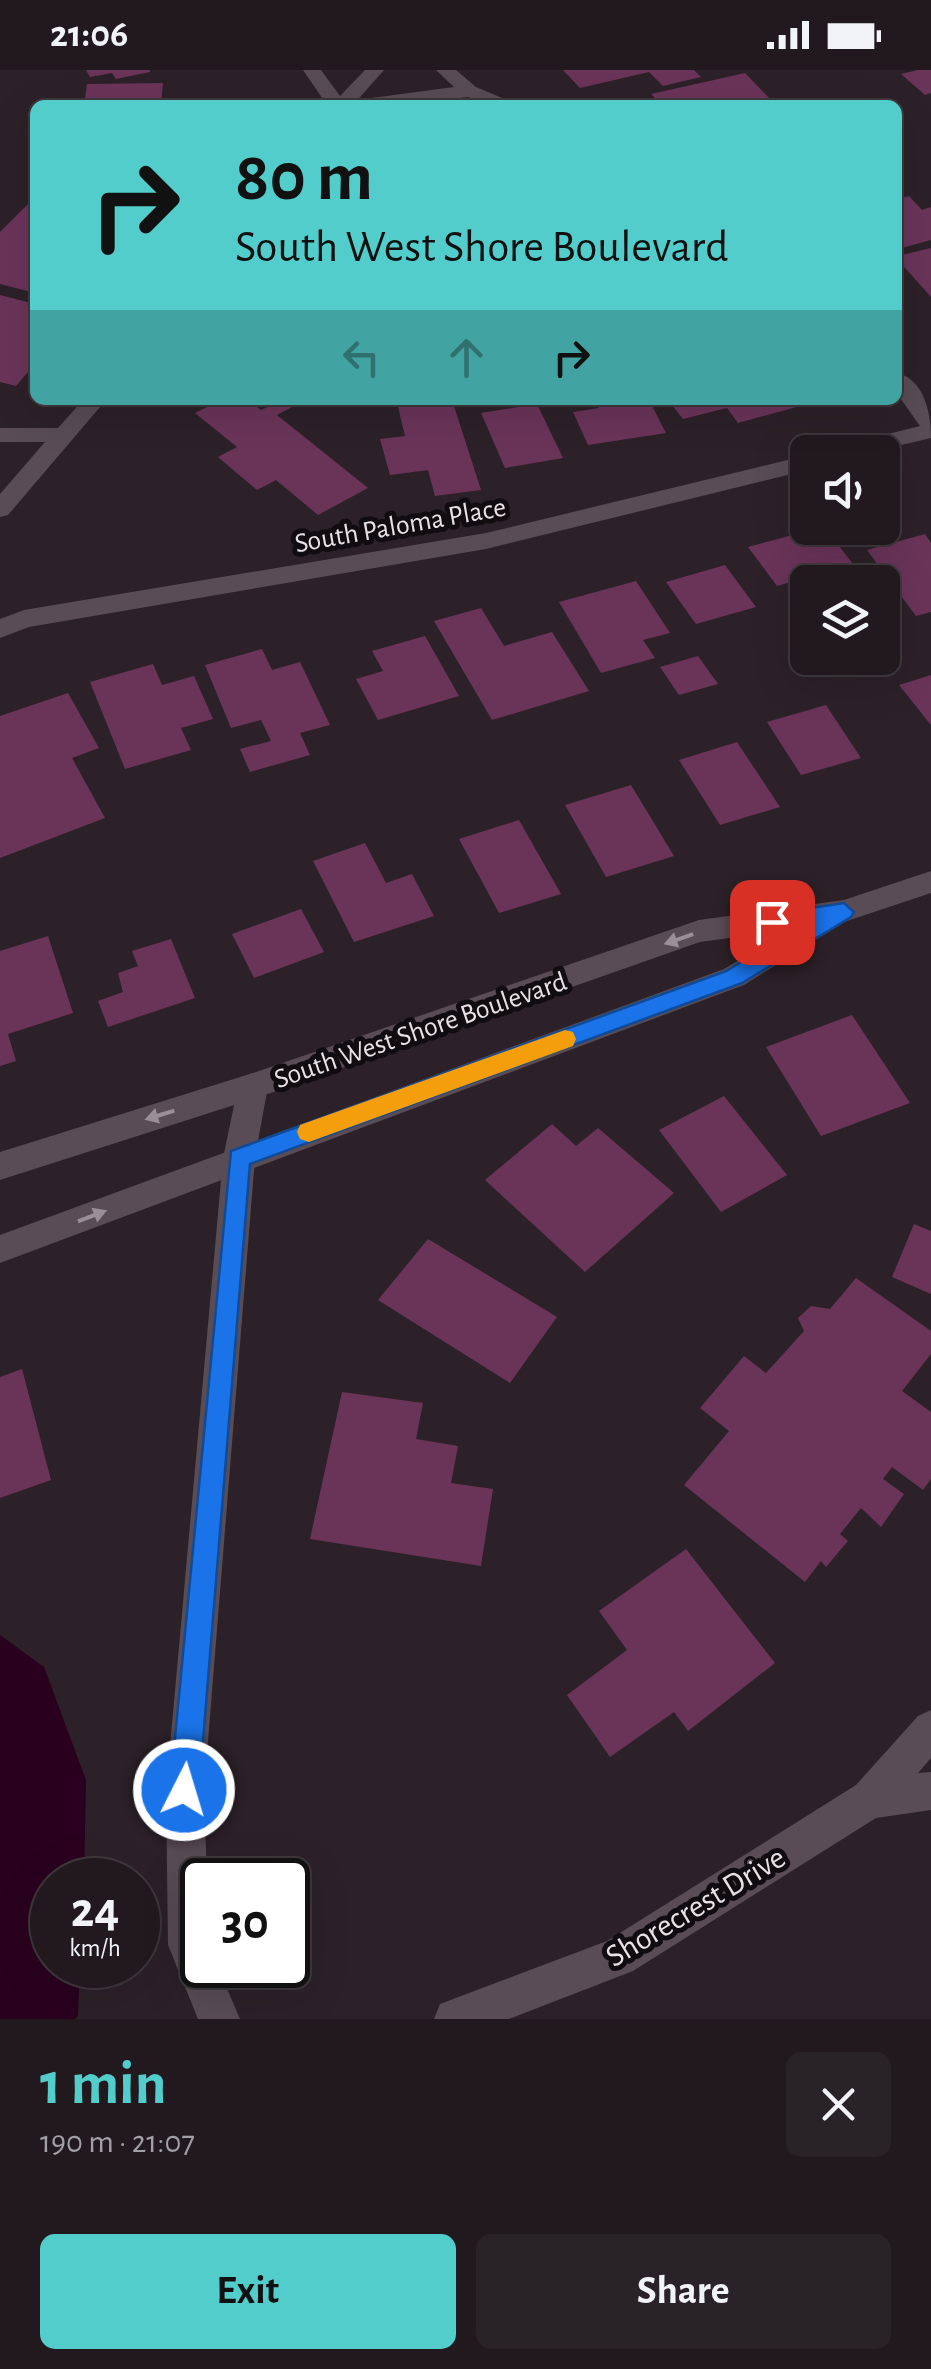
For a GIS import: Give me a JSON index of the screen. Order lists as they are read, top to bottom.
{
  "streets": {
    "street": ["South Paloma Place", "South West Shore Boulevard", "Shorecrest Drive"]
  },
  "page": {
    "status": "21:06",
    "turn": ["80 m", "South West Shore Boulevard"],
    "speed": "24 km/h",
    "limit": "30",
    "heading": ["1 min", "190 m · 21:07"],
    "buttons": ["Exit", "Share"]
  }
}
